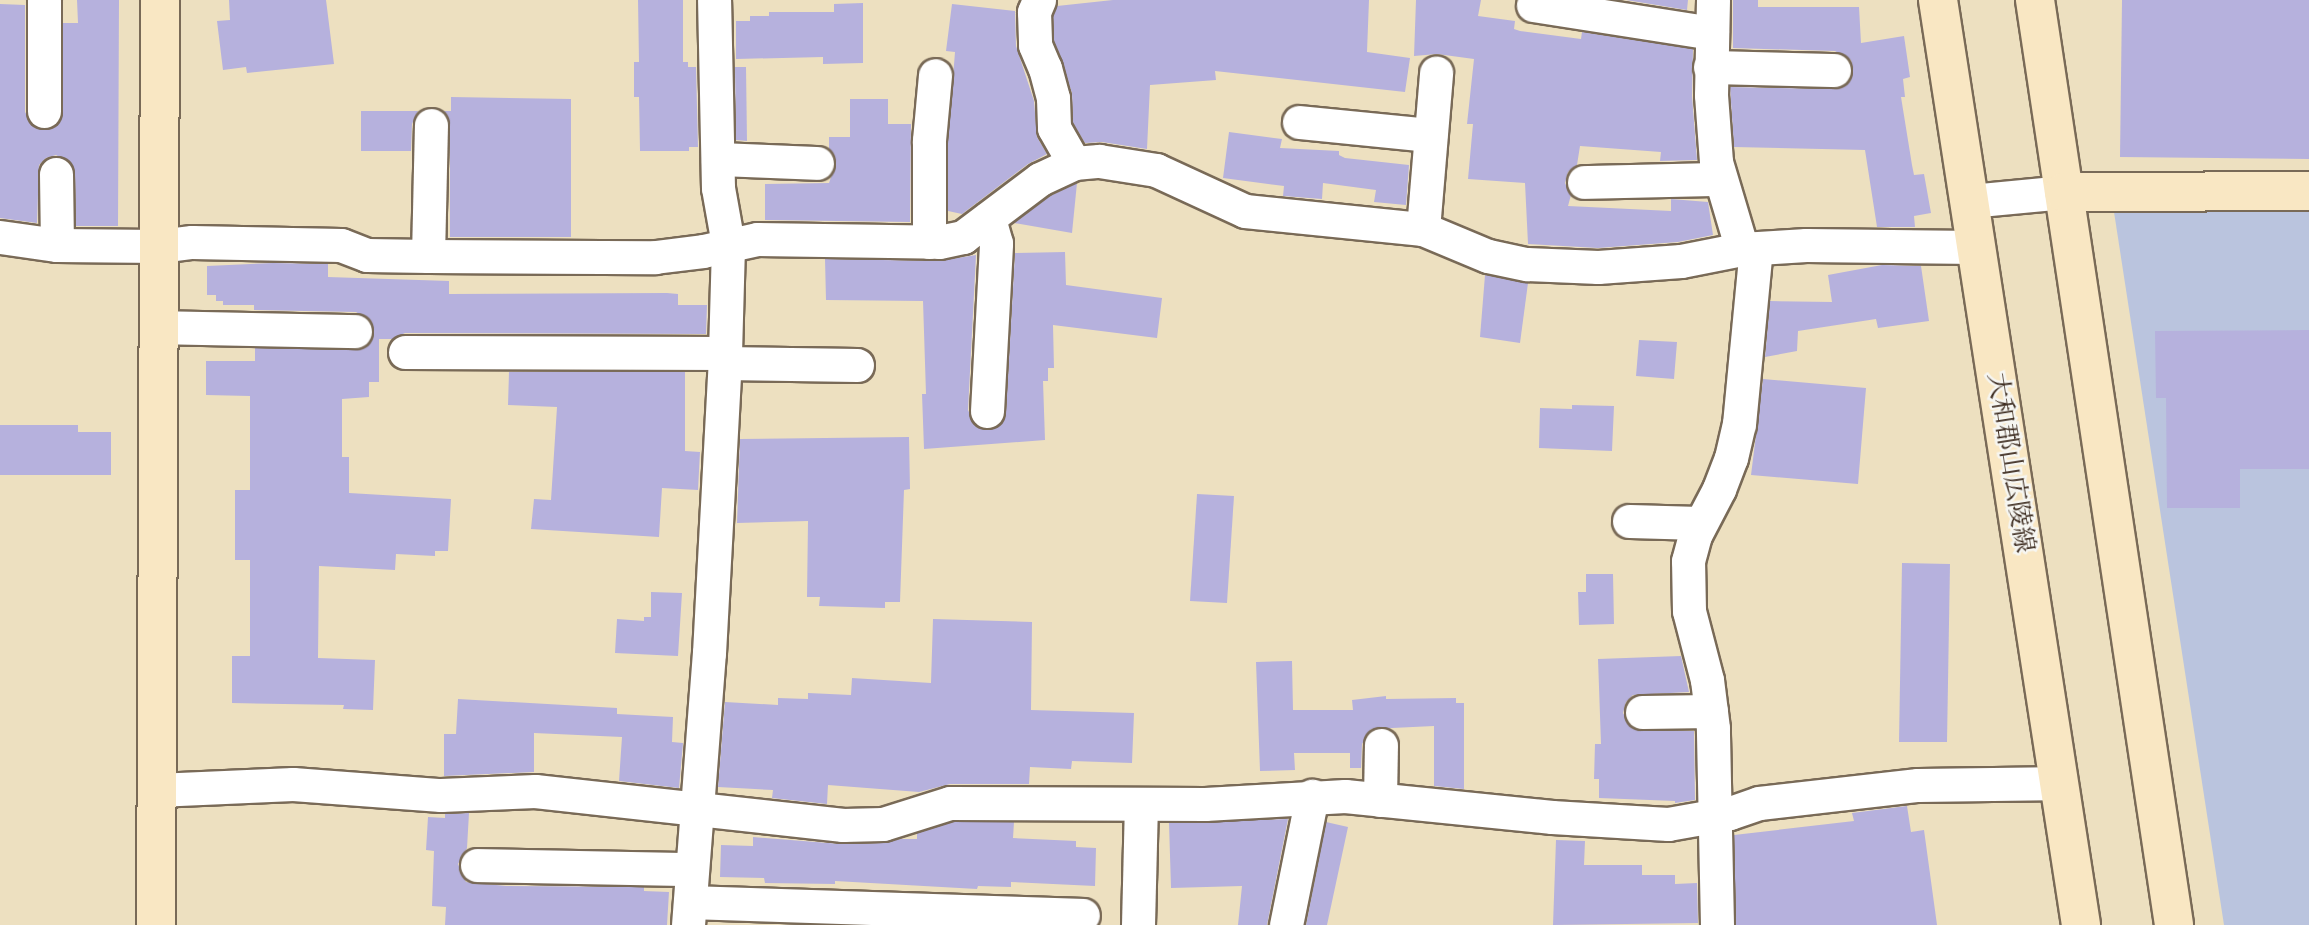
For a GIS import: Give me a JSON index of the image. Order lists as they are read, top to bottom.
{
  "streets": {
    "main road": ["大和郡山広陵線"]
  }
}
